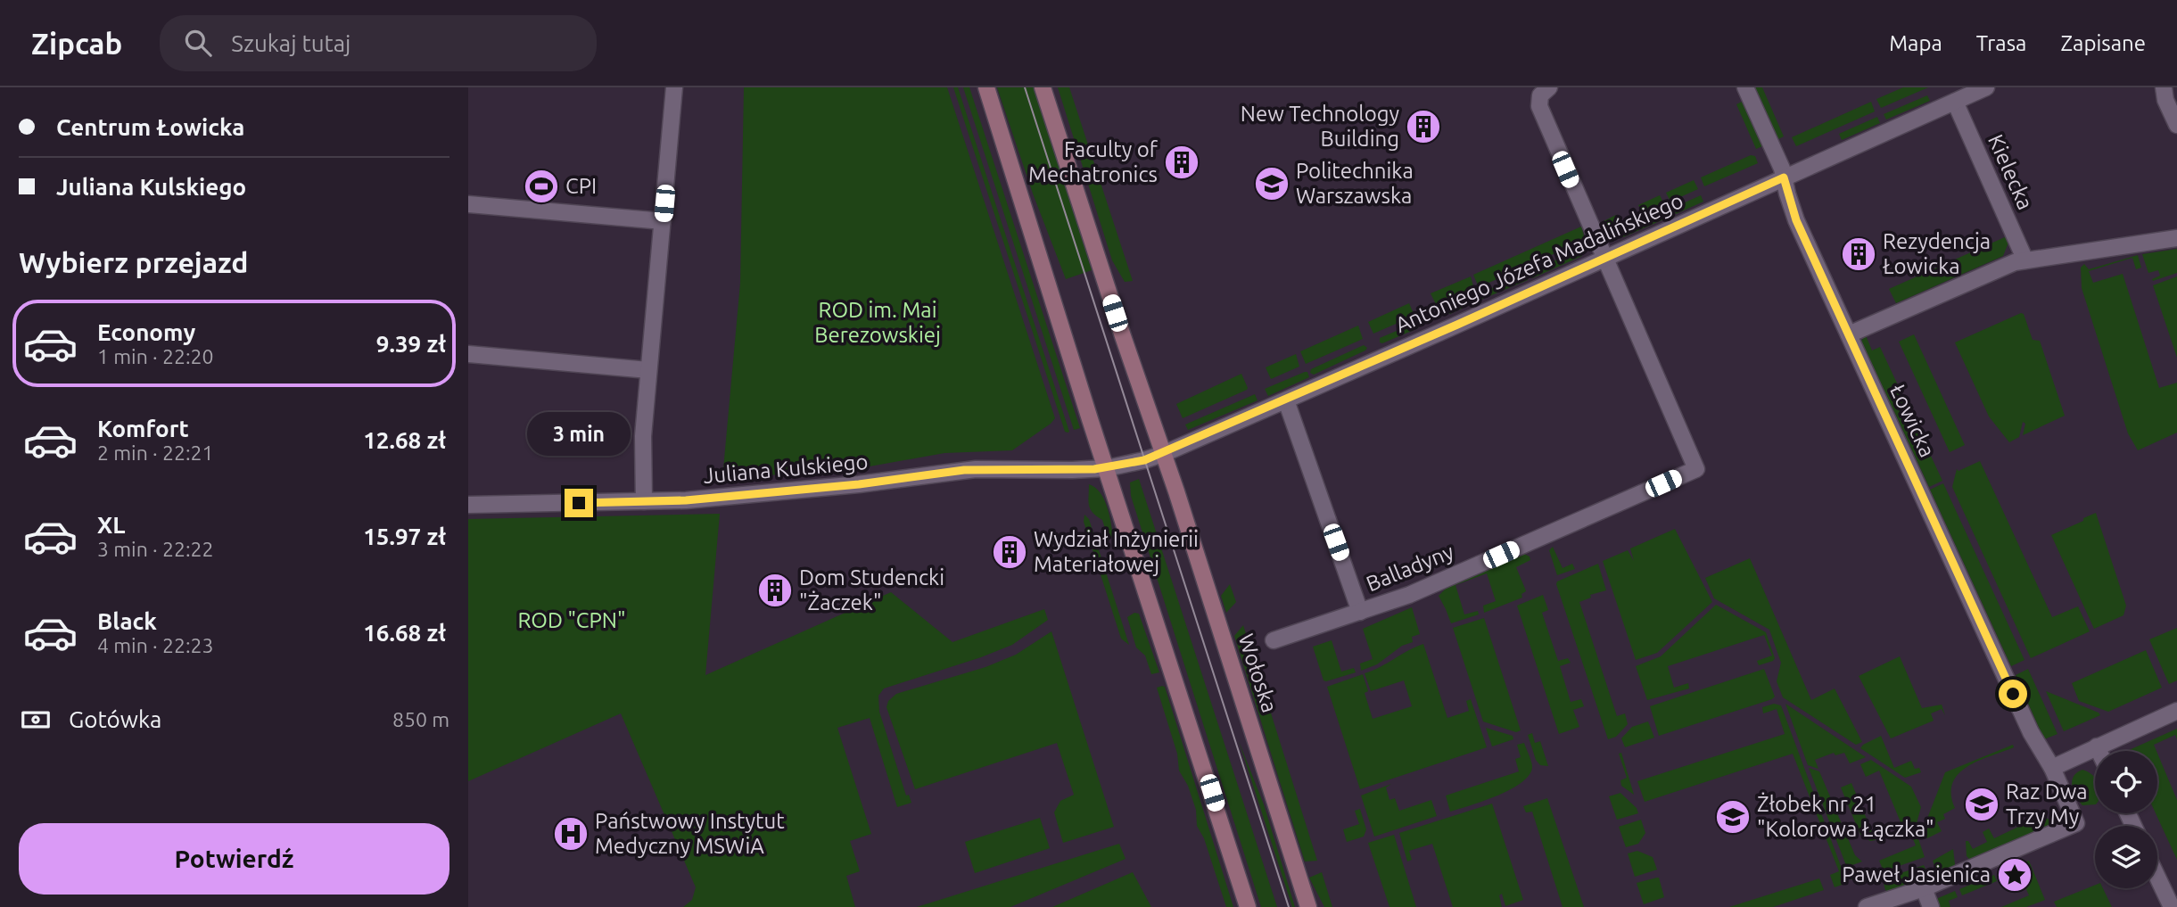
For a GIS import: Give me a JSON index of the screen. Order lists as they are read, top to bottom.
{
  "streets": {
    "main road": ["Wołoska"],
    "street": [
      "Kielecka",
      "Antoniego Józefa Madalińskiego",
      "Łowicka",
      "Juliana Kulskiego",
      "Balladyny"
    ]
  },
  "crossings": [
    ["Kielecka", "Antoniego Józefa Madalińskiego"],
    ["Antoniego Józefa Madalińskiego", "Łowicka"],
    ["Antoniego Józefa Madalińskiego", "Juliana Kulskiego"],
    ["Antoniego Józefa Madalińskiego", "Balladyny"],
    ["Antoniego Józefa Madalińskiego", "Wołoska"]
  ],
  "parks": ["ROD im. Mai Berezowskiej", "ROD \"CPN\""],
  "places": {
    "building": [
      "New Technology Building",
      "Faculty of Mechatronics",
      "Rezydencja Łowicka",
      "Wydział Inżynierii Materiałowej",
      "Dom Studencki \"Żaczek\""
    ],
    "school or university": ["Politechnika Warszawska", "Raz Dwa Trzy My", "Żłobek nr 21 \"Kolorowa Łączka\""],
    "sports": ["CPI"],
    "hospital": ["Państwowy Instytut Medyczny MSWiA"],
    "place": ["Paweł Jasienica"]
  },
  "page": {
    "header": "Zipcab",
    "search": "Szukaj tutaj",
    "nav": ["Mapa", "Trasa", "Zapisane"],
    "banner": ["Centrum Łowicka", "Juliana Kulskiego"],
    "heading": "Wybierz przejazd",
    "list": [
      {
        "name": "Economy",
        "note": "1 min · 22:20",
        "value": "9.39 zł"
      },
      {
        "name": "Komfort",
        "note": "2 min · 22:21",
        "value": "12.68 zł"
      },
      {
        "name": "XL",
        "note": "3 min · 22:22",
        "value": "15.97 zł"
      },
      {
        "name": "Black",
        "note": "4 min · 22:23",
        "value": "16.68 zł"
      }
    ],
    "bubble": "3 min",
    "pay": ["Gotówka", "850 m"],
    "buttons": "Potwierdź"
  }
}
